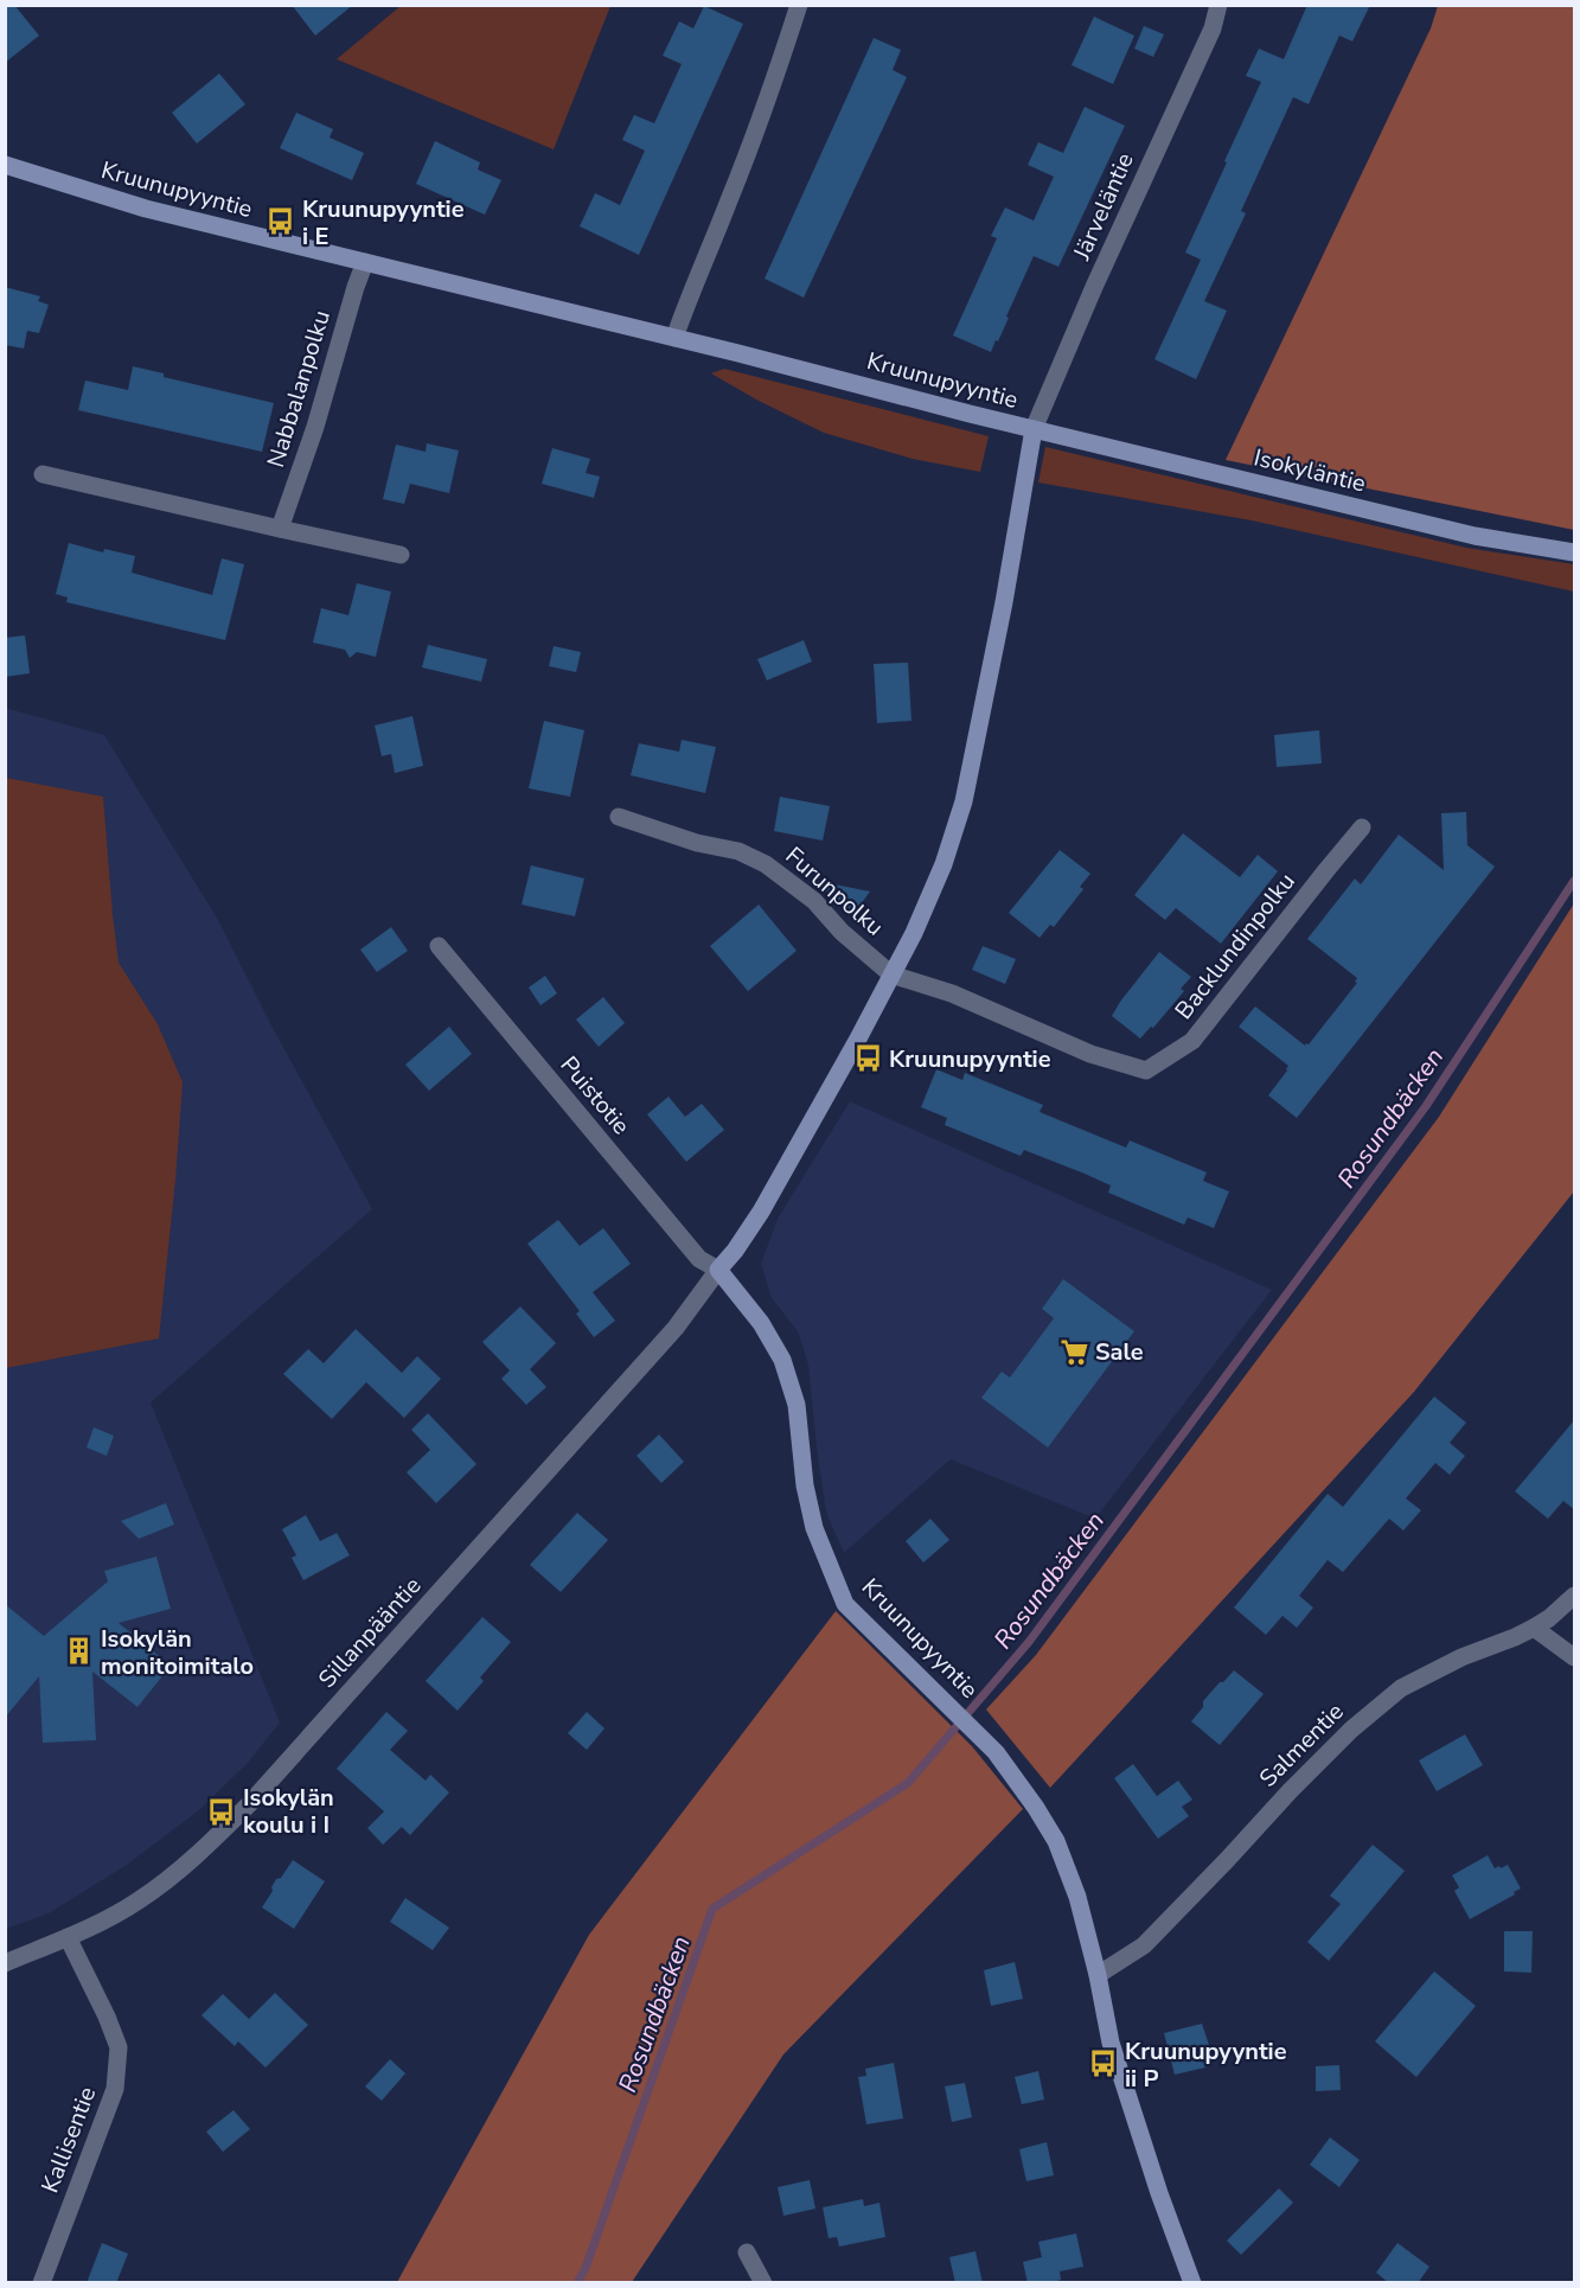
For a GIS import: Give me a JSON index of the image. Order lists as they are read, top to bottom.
{
  "streets": {
    "street": [
      "Kruunupyyntie",
      "Järveläntie",
      "Nabbalanpolku",
      "Isokyläntie",
      "Furunpolku",
      "Backlundinpolku",
      "Puistotie",
      "Sillanpääntie",
      "Salmentie",
      "Kallisentie"
    ]
  },
  "crossings": [
    ["Kruunupyyntie", "Järveläntie"],
    ["Kruunupyyntie", "Nabbalanpolku"],
    ["Kruunupyyntie", "Isokyläntie"],
    ["Kruunupyyntie", "Furunpolku"],
    ["Kruunupyyntie", "Backlundinpolku"],
    ["Kruunupyyntie", "Puistotie"],
    ["Kruunupyyntie", "Sillanpääntie"],
    ["Kruunupyyntie", "Salmentie"],
    ["Järveläntie", "Isokyläntie"],
    ["Furunpolku", "Backlundinpolku"],
    ["Puistotie", "Sillanpääntie"],
    ["Sillanpääntie", "Kallisentie"]
  ],
  "water": ["Rosundbäcken"],
  "places": {
    "bus stop": [
      "Kruunupyyntie i E",
      "Kruunupyyntie",
      "Isokylän koulu i I",
      "Kruunupyyntie ii P"
    ],
    "supermarket": ["Sale"],
    "building": ["Isokylän monitoimitalo"]
  }
}
